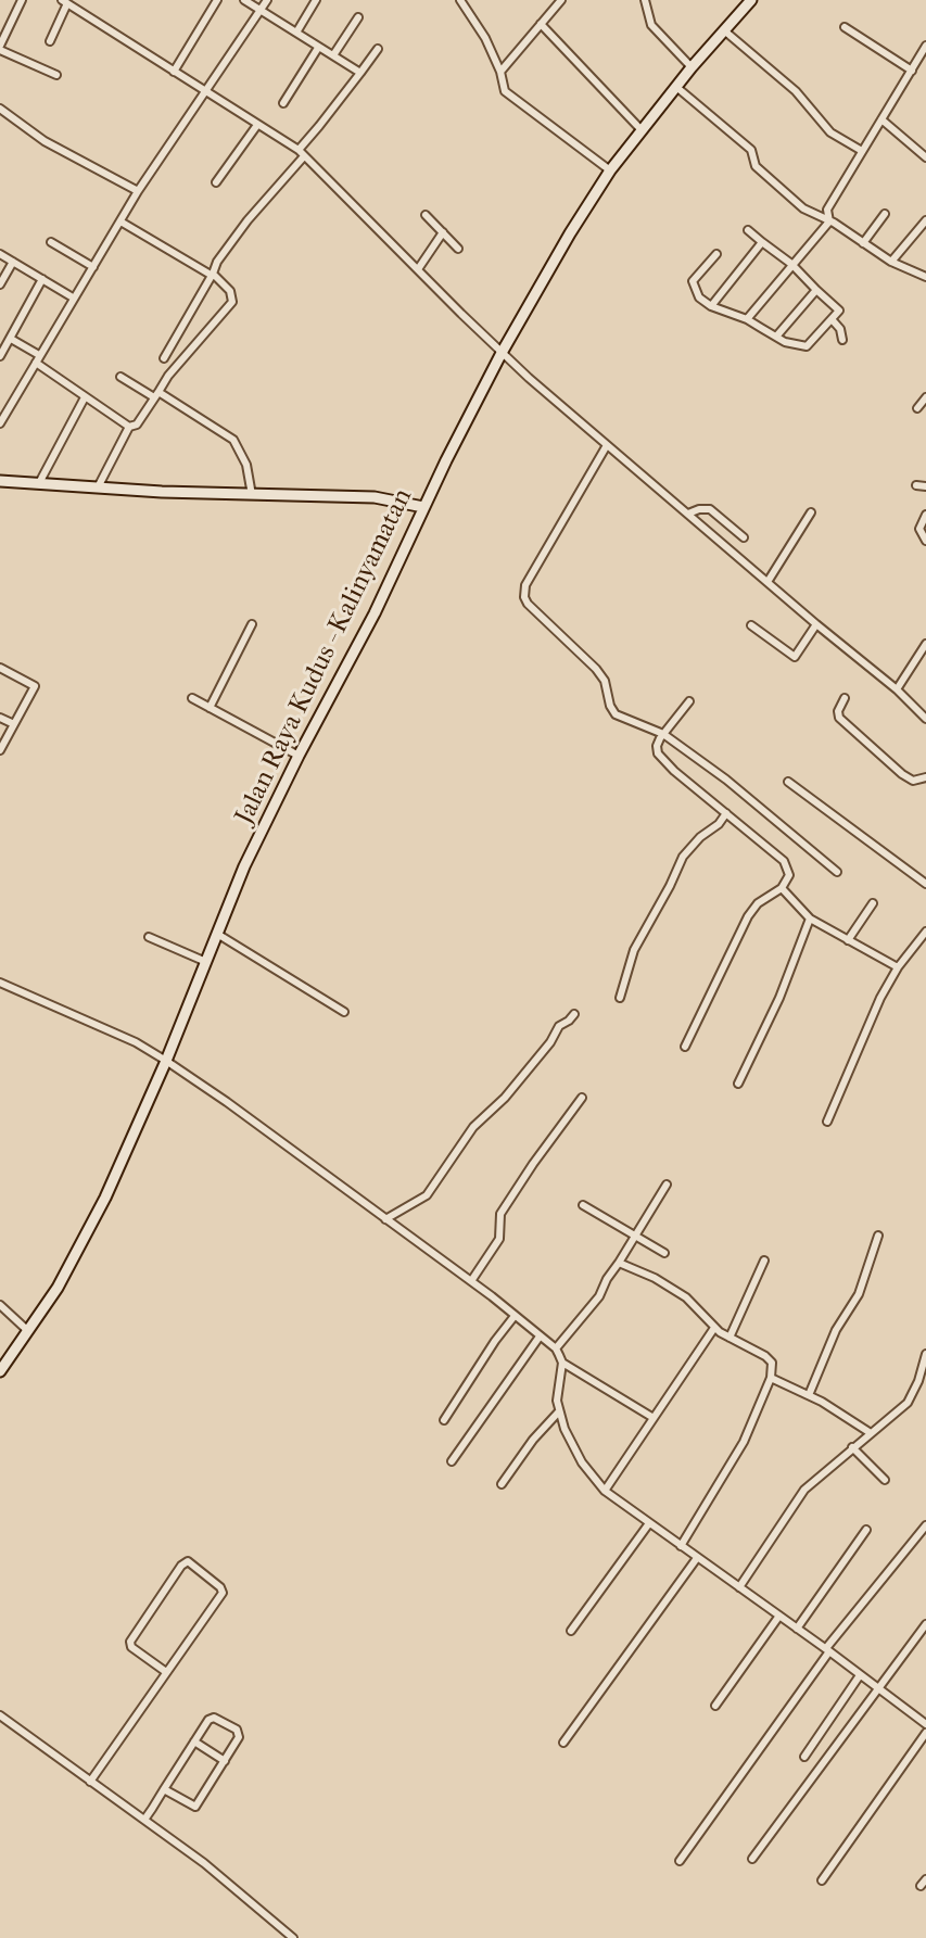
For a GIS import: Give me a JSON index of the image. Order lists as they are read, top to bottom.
{
  "streets": {
    "main road": ["Jalan Raya Kudus - Kalinyamatan"]
  }
}
